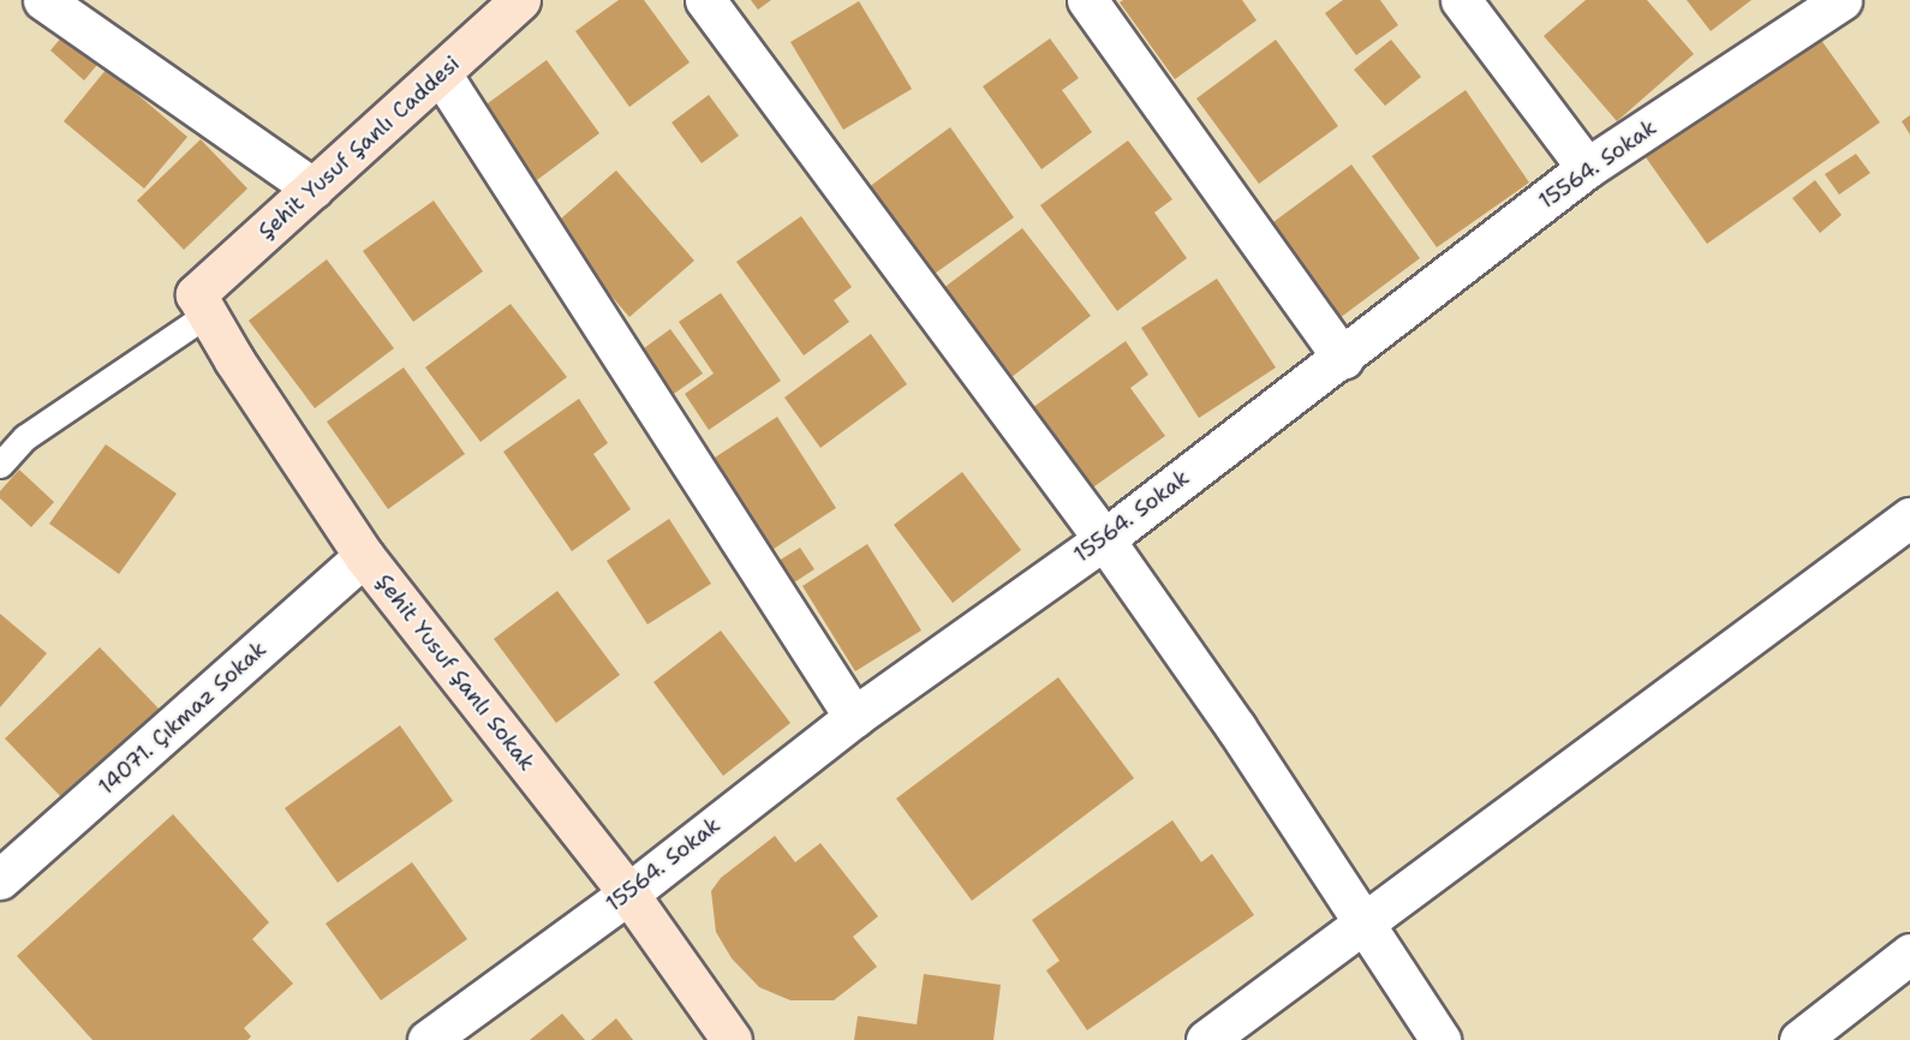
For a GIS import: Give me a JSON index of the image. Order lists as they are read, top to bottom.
{
  "streets": {
    "street": [
      "Şehit Yusuf Şanlı Caddesi",
      "15564. Sokak",
      "Şehit Yusuf Şanlı Sokak",
      "14071. Çıkmaz Sokak"
    ]
  },
  "crossings": [
    ["Şehit Yusuf Şanlı Caddesi", "Şehit Yusuf Şanlı Sokak"],
    ["15564. Sokak", "Şehit Yusuf Şanlı Sokak"],
    ["Şehit Yusuf Şanlı Sokak", "14071. Çıkmaz Sokak"]
  ]
}
